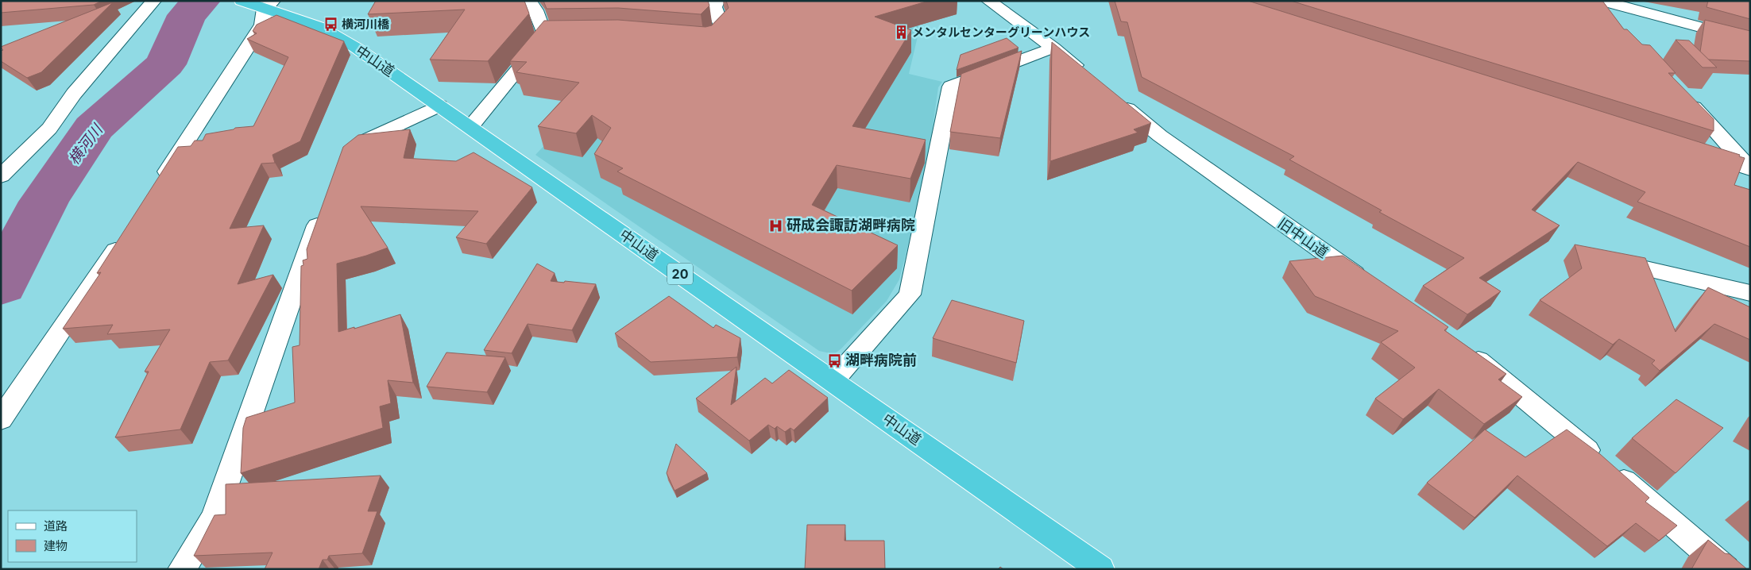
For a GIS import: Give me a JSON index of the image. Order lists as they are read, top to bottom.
{
  "streets": {
    "highway": ["中山道", "20"],
    "street": ["旧中山道"]
  },
  "water": ["横河川"],
  "places": {
    "bus stop": ["横河川橋", "湖畔病院前"],
    "building": ["メンタルセンターグリーンハウス"],
    "hospital": ["研成会諏訪湖畔病院"]
  },
  "legend": ["道路", "建物"]
}
